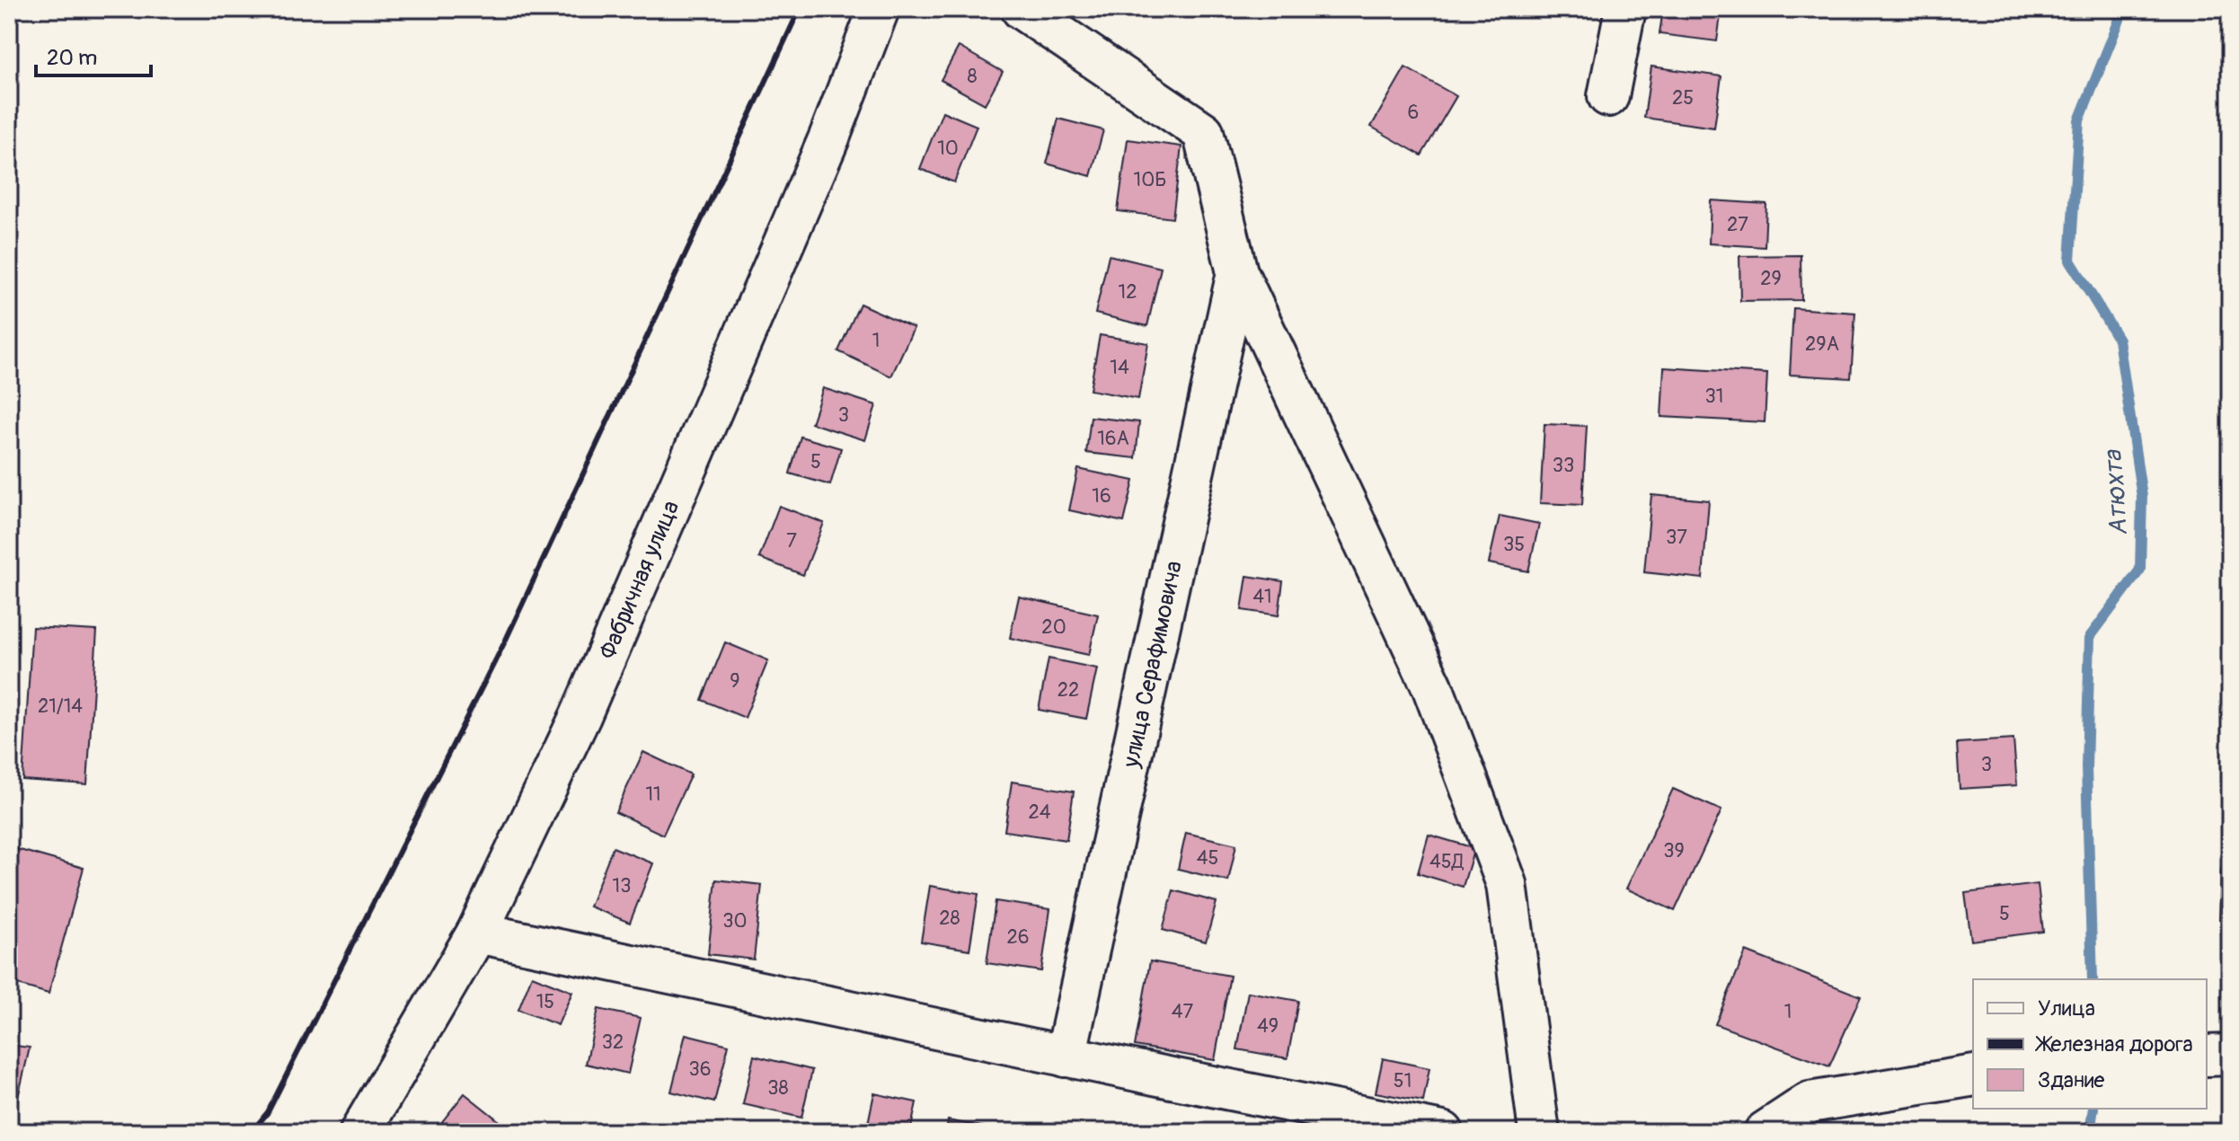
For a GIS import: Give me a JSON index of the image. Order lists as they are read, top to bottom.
{
  "streets": {
    "street": ["Фабричная улица", "улица Серафимовича"]
  },
  "water": ["Атюхта"],
  "house_numbers": [
    "8",
    "25",
    "6",
    "10",
    "10Б",
    "27",
    "29",
    "12",
    "1",
    "29А",
    "14",
    "31",
    "3",
    "16А",
    "5",
    "33",
    "16",
    "37",
    "7",
    "35",
    "41",
    "20",
    "9",
    "22",
    "21/14",
    "3",
    "11",
    "24",
    "39",
    "45",
    "45Д",
    "13",
    "5",
    "28",
    "30",
    "26",
    "15",
    "47",
    "1",
    "49",
    "32",
    "36",
    "51",
    "38"
  ],
  "legend": ["Улица", "Железная дорога", "Здание"],
  "scale_bar": "20 m"
}
